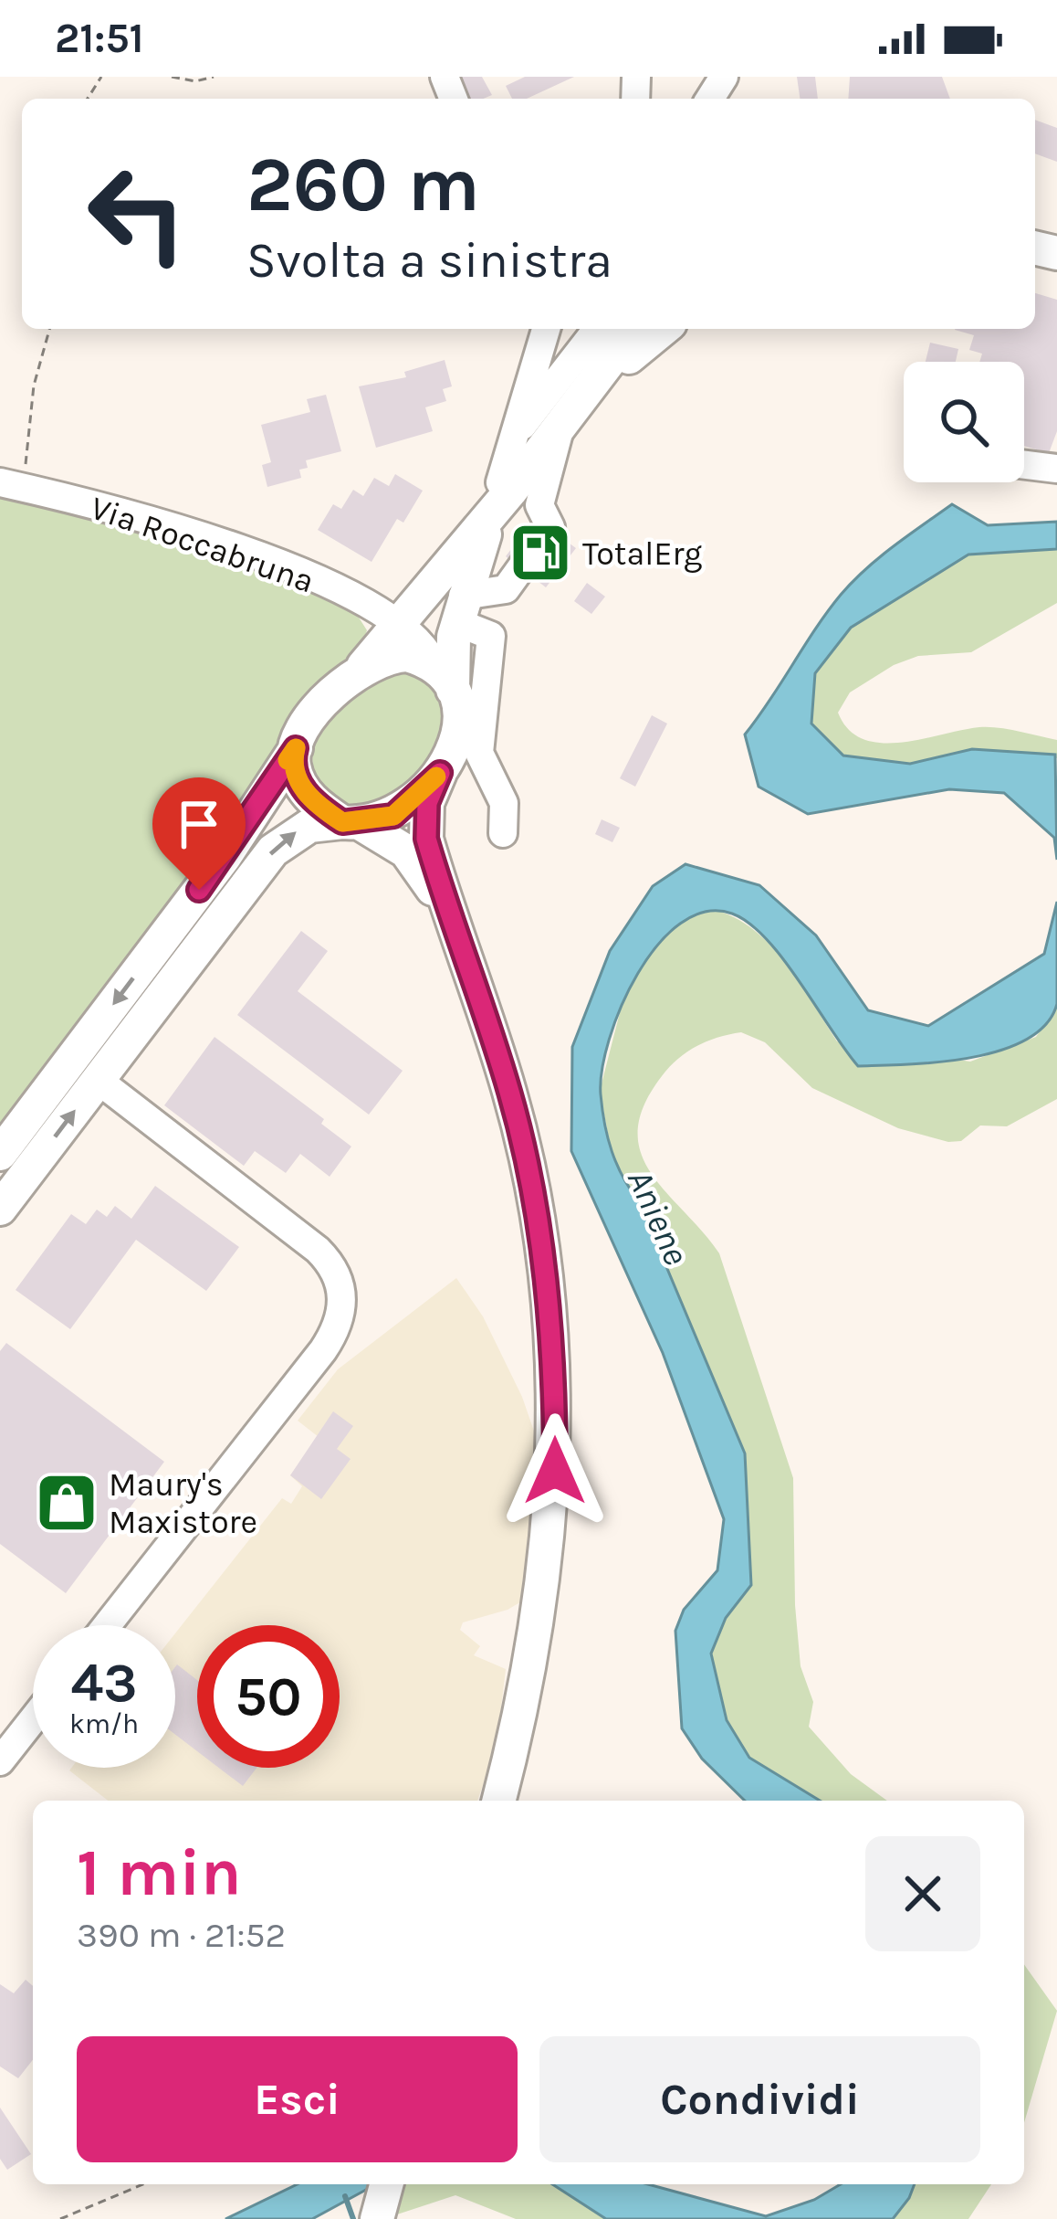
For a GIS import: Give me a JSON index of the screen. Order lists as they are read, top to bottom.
{
  "streets": {
    "street": ["Via Roccabruna"]
  },
  "water": ["Aniene"],
  "places": {
    "fuel station": ["TotalErg"],
    "shop": ["Maury's Maxistore"]
  },
  "page": {
    "status": "21:51",
    "turn": ["260 m", "Svolta a sinistra"],
    "speed": "43 km/h",
    "limit": "50",
    "heading": ["1 min", "390 m · 21:52"],
    "buttons": ["Esci", "Condividi"]
  }
}
